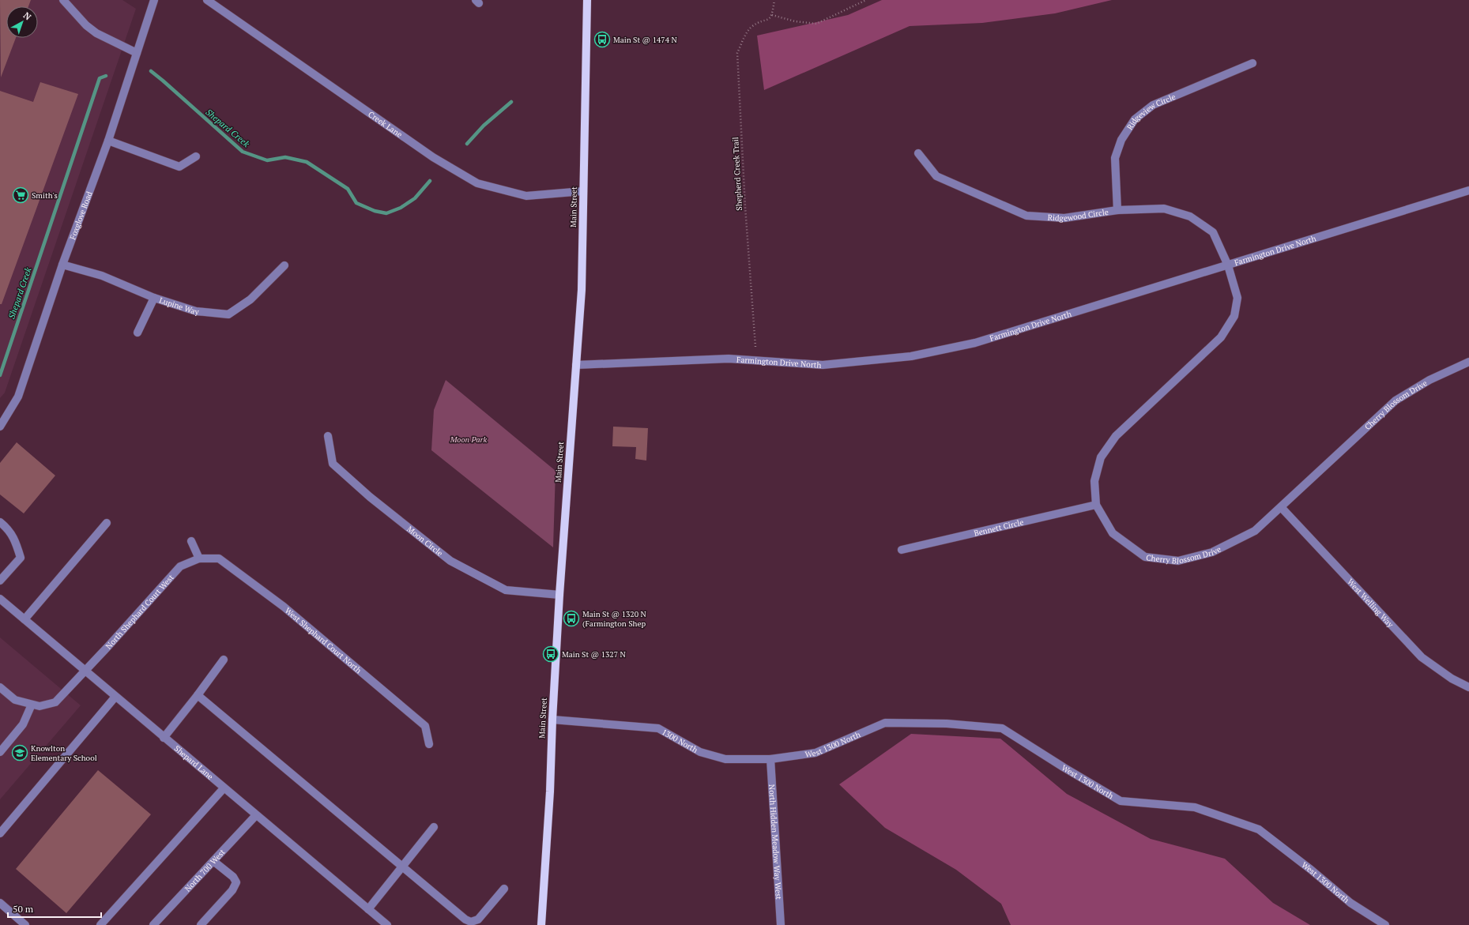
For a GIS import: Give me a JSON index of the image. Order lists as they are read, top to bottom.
{
  "streets": {
    "main road": ["Main Street"],
    "street": [
      "Ridgeview Circle",
      "Creek Lane",
      "Ridgewood Circle",
      "Foxglove Road",
      "Farmington Drive North",
      "Lupine Way",
      "Cherry Blossom Drive",
      "Bennett Circle",
      "Moon Circle",
      "West Welling Way",
      "North Shephard Court West",
      "West Shephard Court North",
      "1300 North",
      "West 1300 North",
      "Shepard Lane",
      "North Hidden Meadow Way West",
      "North 700 West"
    ],
    "path": ["Shepherd Creek Trail"]
  },
  "crossings": [
    ["Ridgeview Circle", "Ridgewood Circle"],
    ["Creek Lane", "Main Street"],
    ["Main Street", "Farmington Drive North"],
    ["Main Street", "Moon Circle"],
    ["Main Street", "1300 North"],
    ["Ridgewood Circle", "Farmington Drive North"],
    ["Ridgewood Circle", "Cherry Blossom Drive"],
    ["Foxglove Road", "Lupine Way"],
    ["Farmington Drive North", "Cherry Blossom Drive"],
    ["Cherry Blossom Drive", "Bennett Circle"],
    ["Cherry Blossom Drive", "West Welling Way"],
    ["North Shephard Court West", "West Shephard Court North"],
    ["North Shephard Court West", "Shepard Lane"],
    ["1300 North", "West 1300 North"],
    ["1300 North", "North Hidden Meadow Way West"],
    ["West 1300 North", "North Hidden Meadow Way West"],
    ["Shepard Lane", "North 700 West"]
  ],
  "water": ["Shepard Creek"],
  "parks": ["Moon Park"],
  "places": {
    "bus stop": ["Main St @ 1474 N", "Main St @ 1320 N (Farmington Shep", "Main St @ 1327 N"],
    "supermarket": ["Smith's"],
    "school or university": ["Knowlton Elementary School"]
  },
  "scale_bar": "50 m",
  "north": "top right"
}
